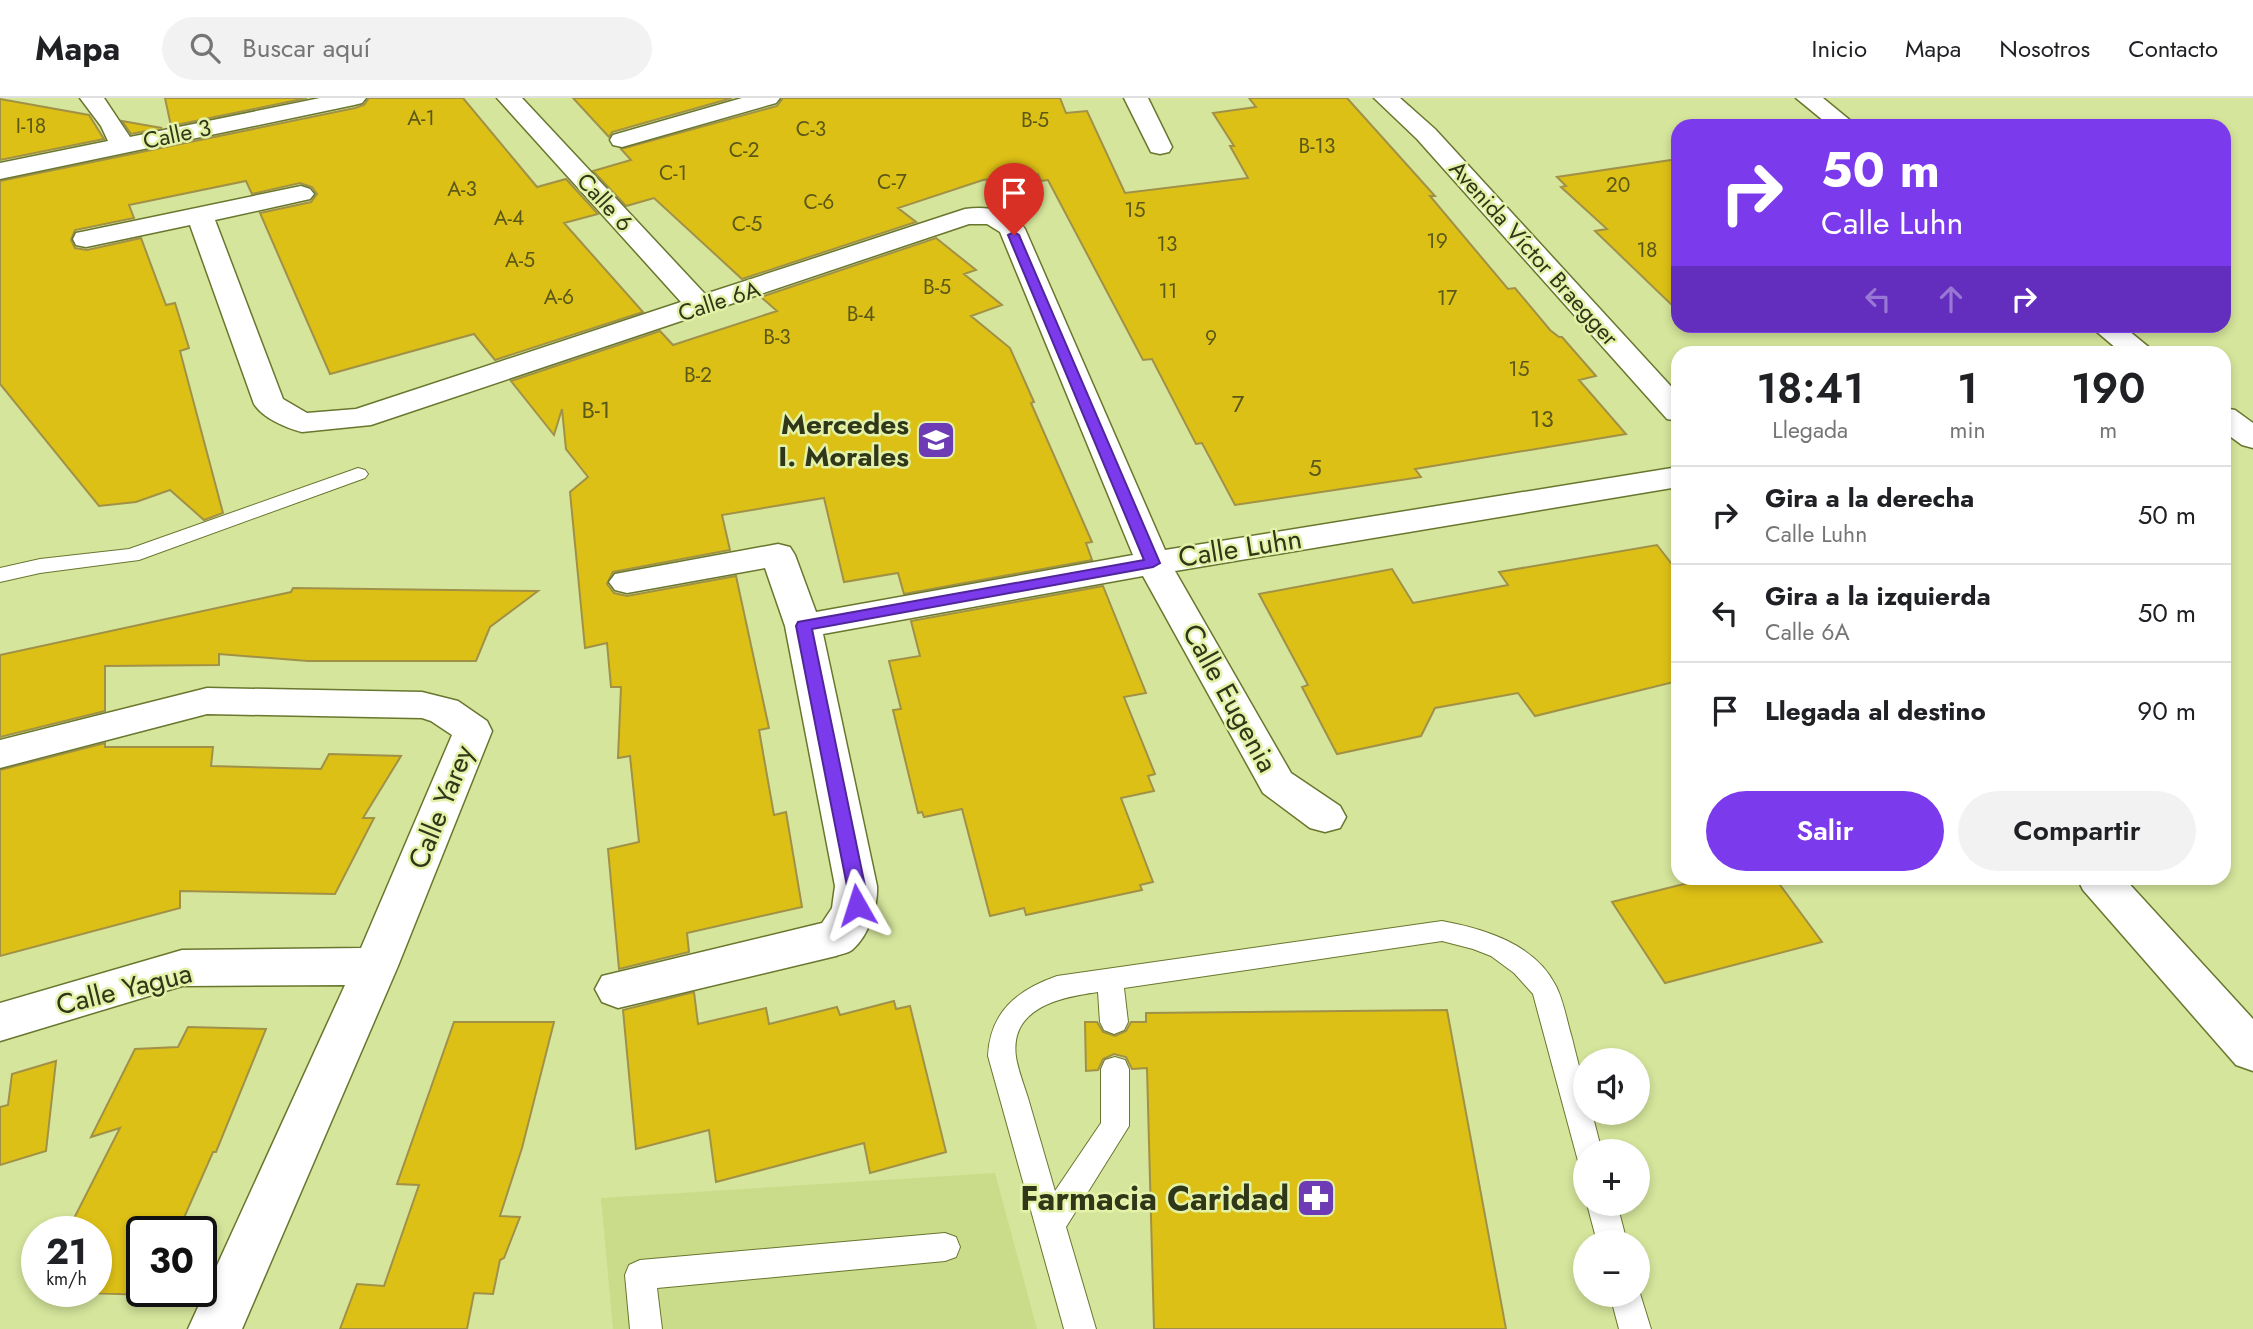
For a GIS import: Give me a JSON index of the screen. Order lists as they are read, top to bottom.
{
  "streets": {
    "street": [
      "Calle 3",
      "Calle 6",
      "Avenida Víctor Braegger",
      "Calle 6A",
      "Calle Luhn",
      "Calle Eugenia",
      "Calle Yarey",
      "Calle Yagua"
    ]
  },
  "crossings": [
    ["Calle 6", "Calle 6A"],
    ["Calle 6A", "Calle Luhn"],
    ["Calle 6A", "Calle Eugenia"],
    ["Calle Luhn", "Calle Eugenia"],
    ["Calle Yarey", "Calle Yagua"]
  ],
  "places": {
    "school or university": ["Mercedes I. Morales"],
    "pharmacy": ["Farmacia Caridad"]
  },
  "house_numbers": [
    "A-1",
    "B-5",
    "I-18",
    "C-3",
    "B-13",
    "C-2",
    "C-1",
    "C-7",
    "20",
    "A-3",
    "C-6",
    "15",
    "A-4",
    "C-5",
    "19",
    "13",
    "18",
    "A-5",
    "B-5",
    "11",
    "A-6",
    "17",
    "B-4",
    "B-3",
    "9",
    "15",
    "B-2",
    "7",
    "B-1",
    "13",
    "5"
  ],
  "page": {
    "header": "Mapa",
    "search": "Buscar aquí",
    "nav": [
      "Inicio",
      "Mapa",
      "Nosotros",
      "Contacto"
    ],
    "turn": ["50 m", "Calle Luhn"],
    "eta": [
      "18:41",
      "Llegada",
      "1",
      "min",
      "190",
      "m"
    ],
    "list": [
      {
        "name": "Gira a la derecha",
        "note": "Calle Luhn",
        "value": "50 m"
      },
      {
        "name": "Gira a la izquierda",
        "note": "Calle 6A",
        "value": "50 m"
      },
      {
        "name": "Llegada al destino",
        "value": "90 m"
      }
    ],
    "buttons": ["Salir", "Compartir"],
    "map_buttons": ["+", "−"],
    "speed": "21 km/h",
    "limit": "30"
  }
}
